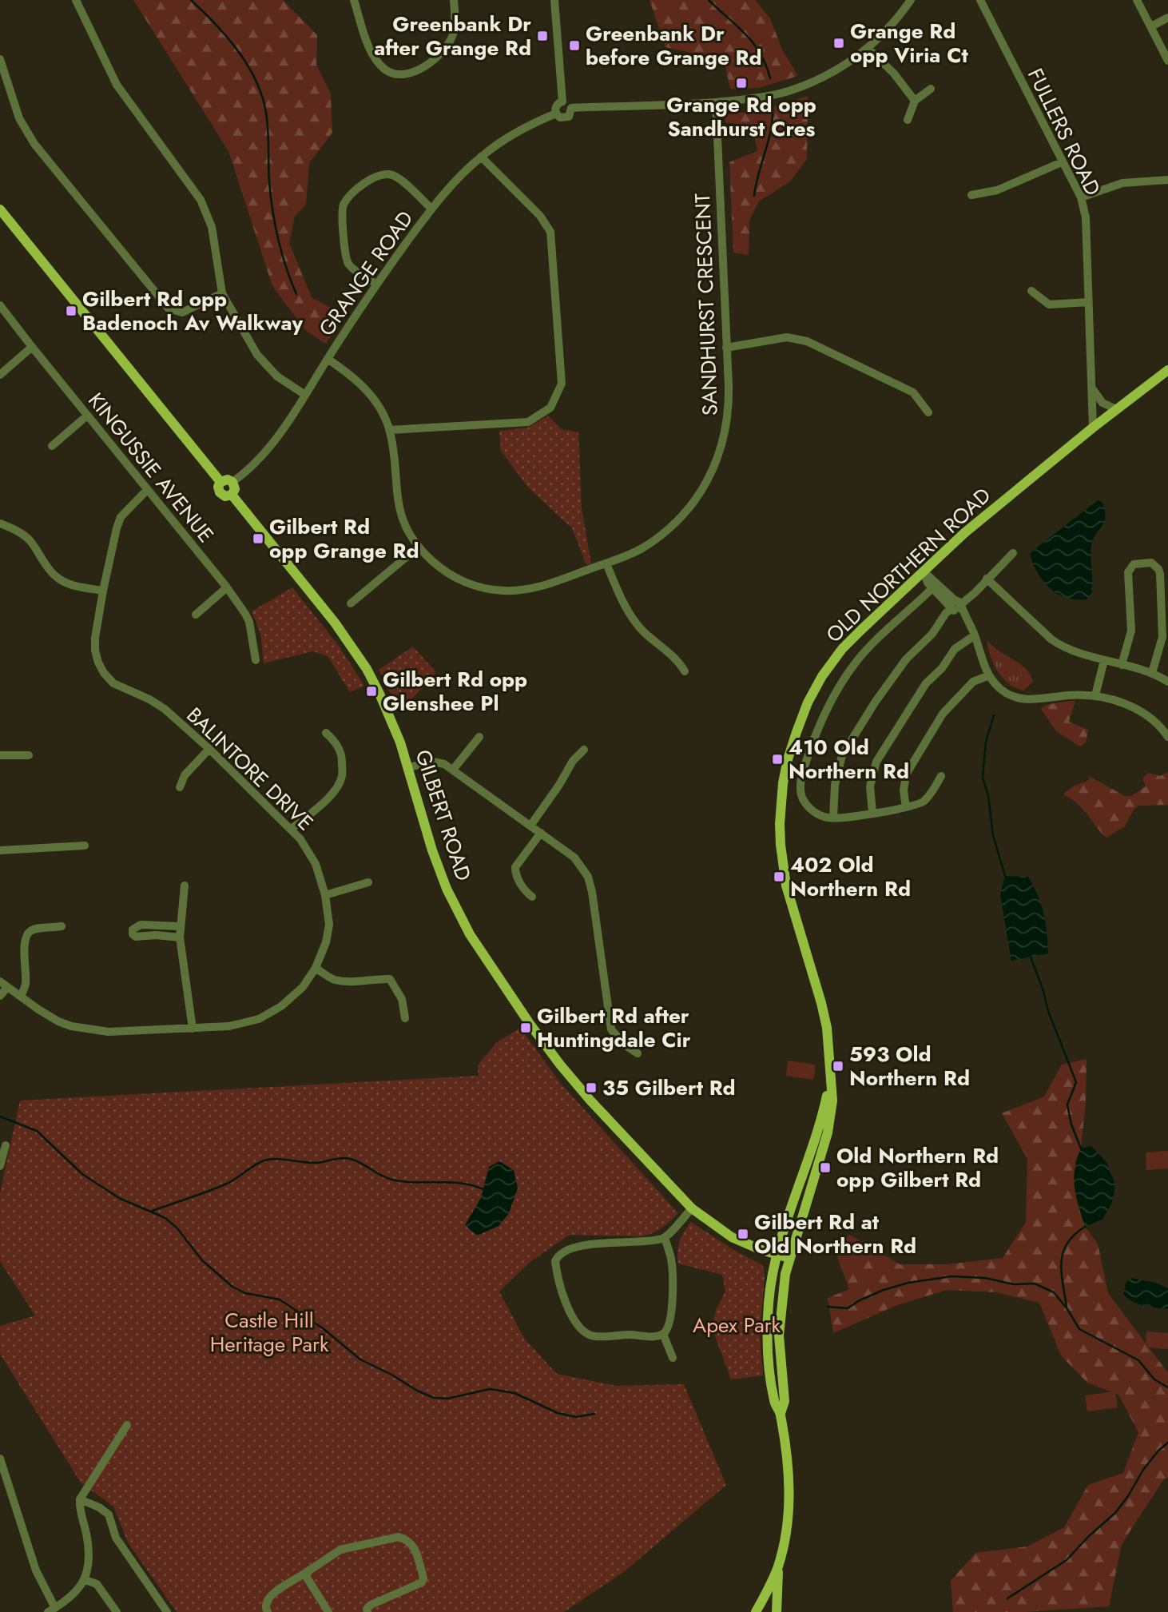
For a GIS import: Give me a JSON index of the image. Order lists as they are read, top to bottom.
{
  "streets": {
    "main road": ["OLD NORTHERN ROAD", "GILBERT ROAD"],
    "street": [
      "FULLERS ROAD",
      "GRANGE ROAD",
      "SANDHURST CRESCENT",
      "KINGUSSIE AVENUE",
      "BALINTORE DRIVE"
    ]
  },
  "crossings": [
    ["FULLERS ROAD", "OLD NORTHERN ROAD"],
    ["GRANGE ROAD", "SANDHURST CRESCENT"],
    ["GRANGE ROAD", "GILBERT ROAD"],
    ["KINGUSSIE AVENUE", "BALINTORE DRIVE"],
    ["OLD NORTHERN ROAD", "GILBERT ROAD"]
  ],
  "parks": ["Castle Hill Heritage Park", "Apex Park"],
  "places": {
    "transit": [
      "Greenbank Dr after Grange Rd",
      "Grange Rd opp Viria Ct",
      "Greenbank Dr before Grange Rd",
      "Grange Rd opp Sandhurst Cres",
      "Gilbert Rd opp Badenoch Av Walkway",
      "Gilbert Rd opp Grange Rd",
      "Gilbert Rd opp Glenshee Pl",
      "410 Old Northern Rd",
      "402 Old Northern Rd",
      "Gilbert Rd after Huntingdale Cir",
      "593 Old Northern Rd",
      "35 Gilbert Rd",
      "Old Northern Rd opp Gilbert Rd",
      "Gilbert Rd at Old Northern Rd"
    ]
  }
}
